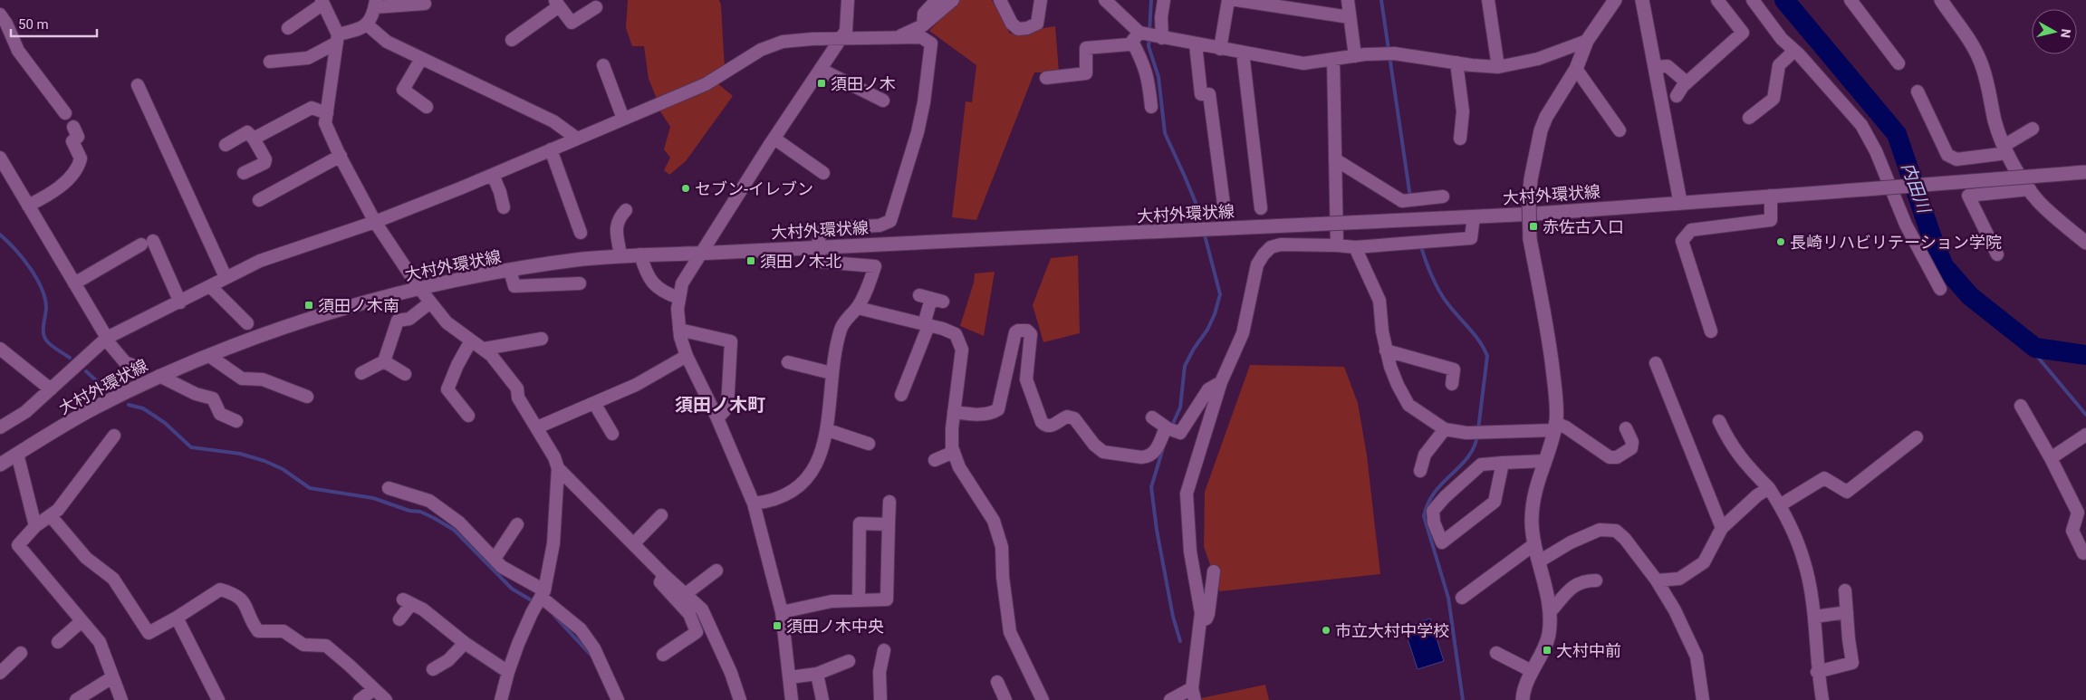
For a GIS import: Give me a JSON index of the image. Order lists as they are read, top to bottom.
{
  "streets": {
    "main road": ["大村外環状線"]
  },
  "districts": ["須田ノ木町"],
  "water": ["内田川"],
  "places": {
    "transit": [
      "須田ノ木",
      "赤佐古入口",
      "須田ノ木北",
      "須田ノ木南",
      "須田ノ木中央",
      "大村中前"
    ],
    "other": ["セブン-イレブン", "長崎リハビリテーション学院", "市立大村中学校"]
  },
  "scale_bar": "50 m",
  "north": "right"
}
